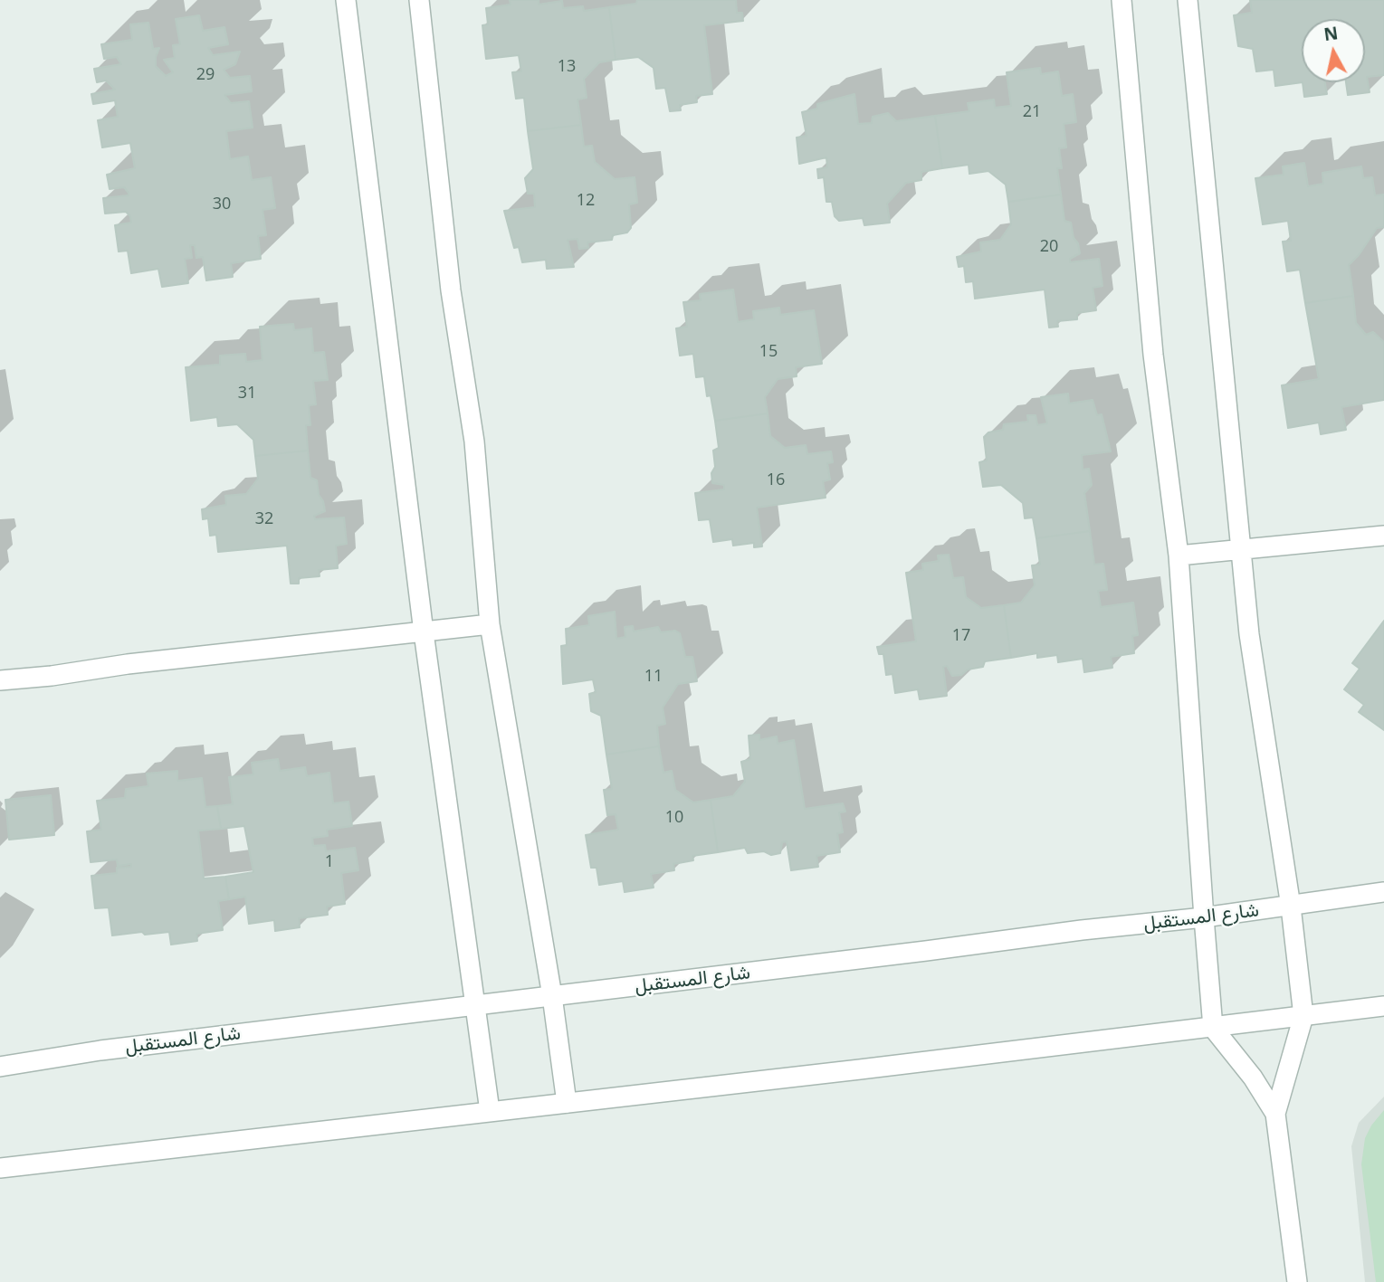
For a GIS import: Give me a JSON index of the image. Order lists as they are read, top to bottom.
{
  "streets": {
    "street": ["شارع المستقبل"]
  },
  "house_numbers": [
    "13",
    "29",
    "21",
    "12",
    "30",
    "20",
    "15",
    "31",
    "16",
    "32",
    "17",
    "11",
    "10",
    "1"
  ],
  "north": "top"
}
